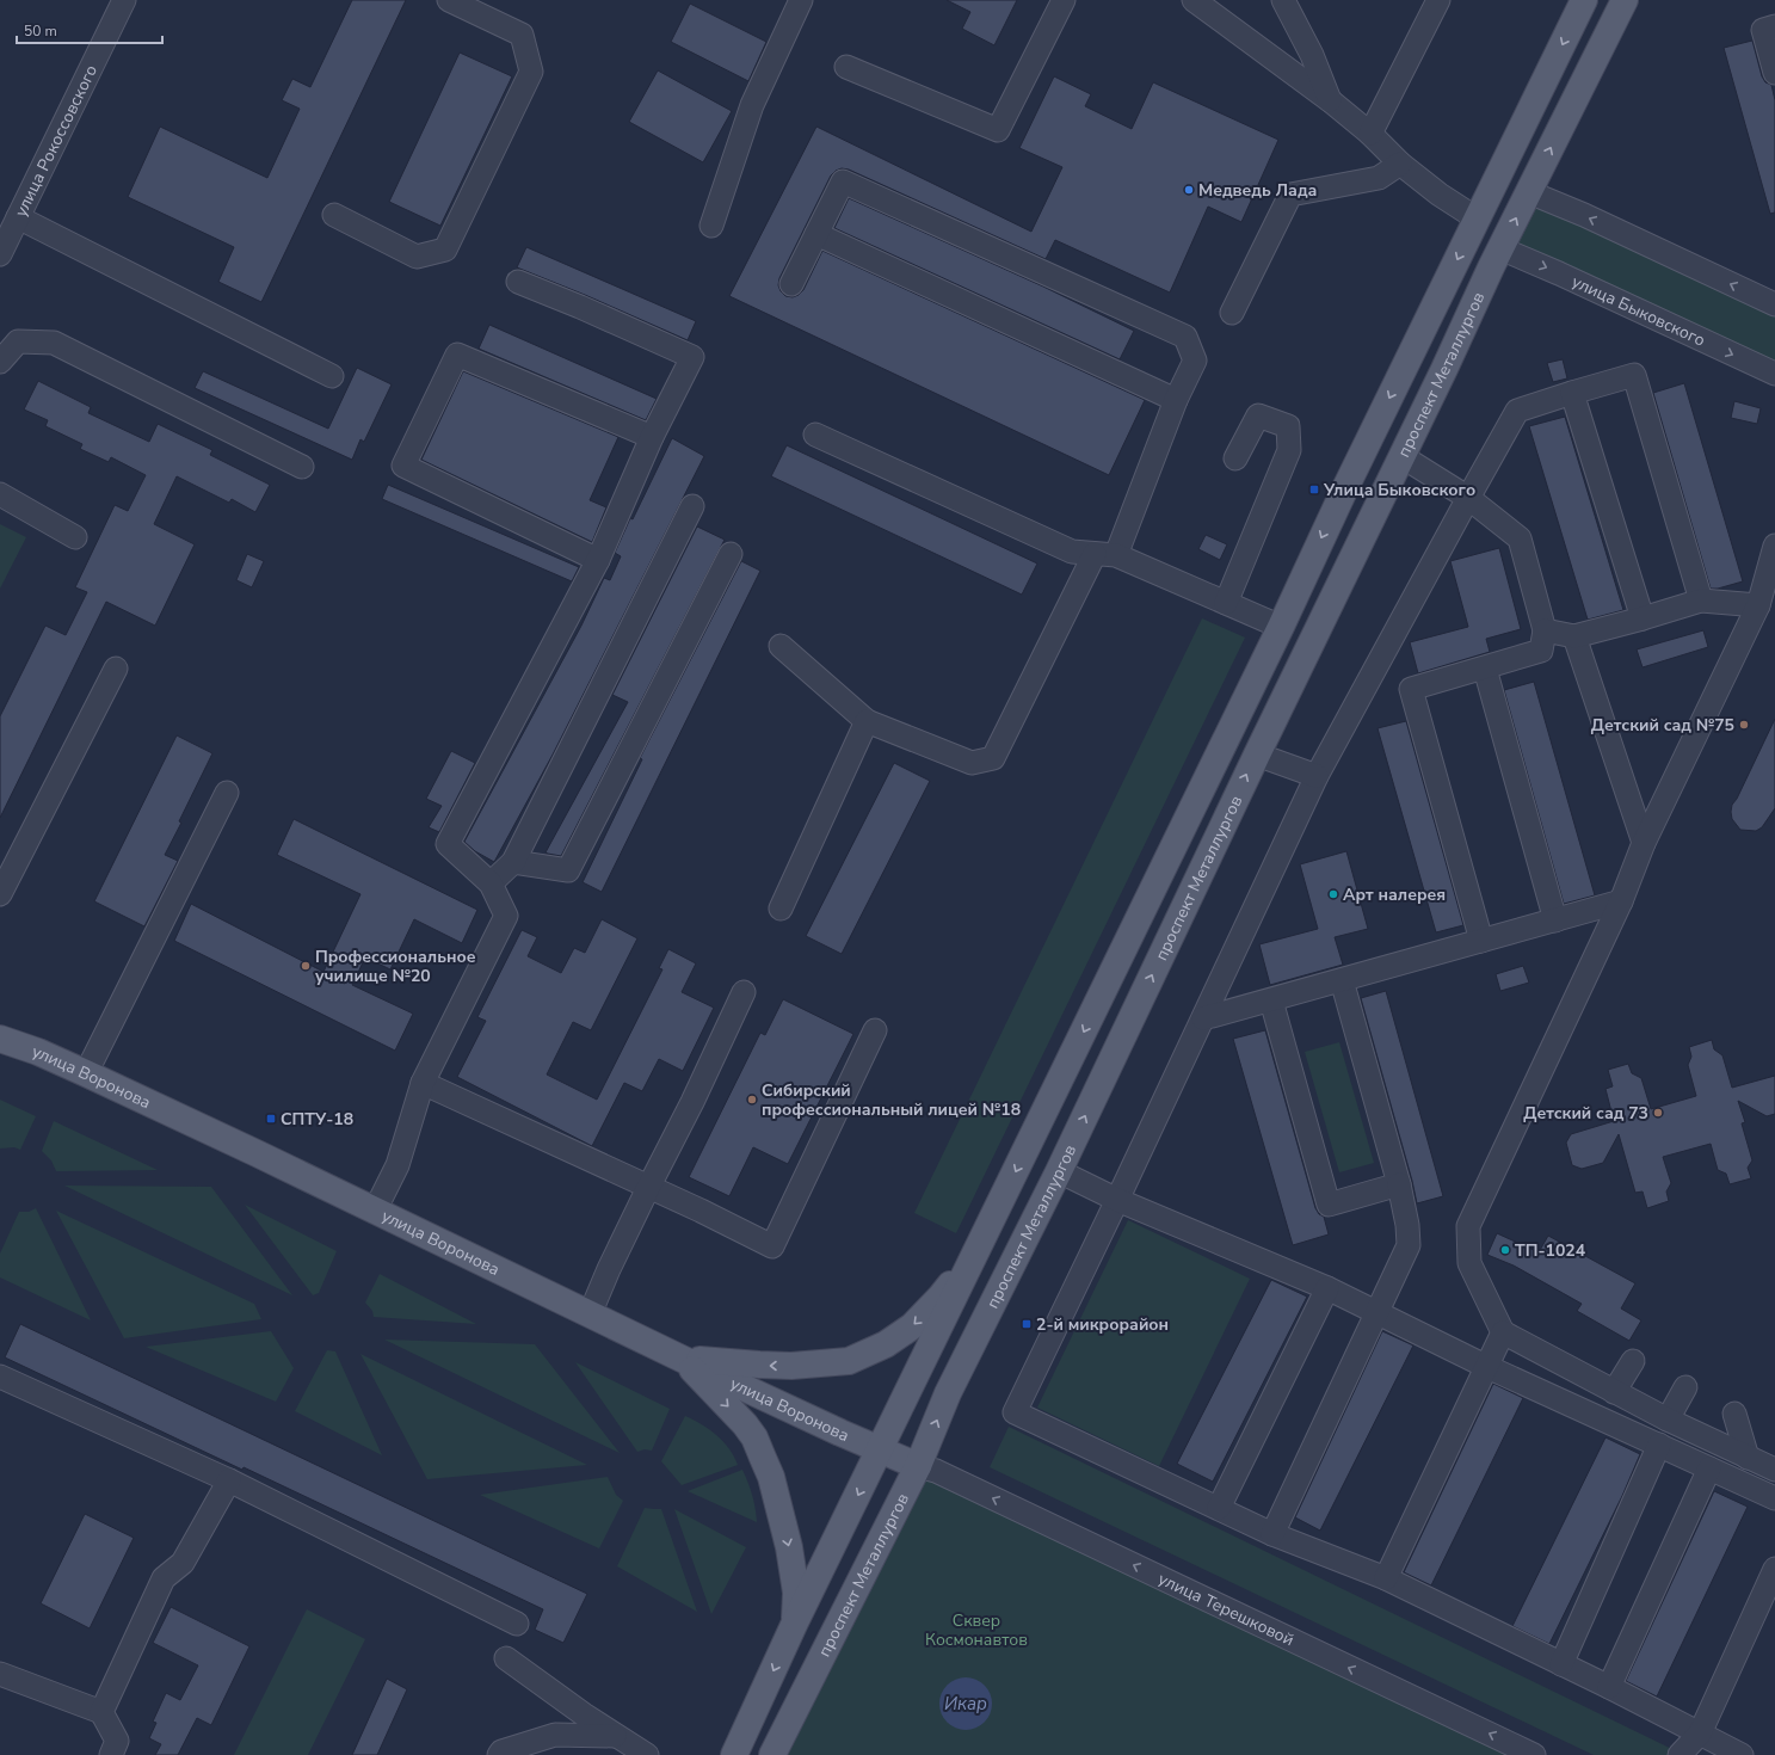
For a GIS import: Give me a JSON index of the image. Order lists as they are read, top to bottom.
{
  "streets": {
    "main road": ["проспект Металлургов", "улица Воронова"],
    "street": ["улица Рокоссовского", "улица Быковского", "улица Терешковой"]
  },
  "crossings": [
    ["улица Быковского", "проспект Металлургов"],
    ["проспект Металлургов", "улица Воронова"],
    ["проспект Металлургов", "улица Терешковой"],
    ["улица Воронова", "улица Терешковой"]
  ],
  "water": ["Икар"],
  "parks": ["Сквер Космонавтов"],
  "places": {
    "other": [
      "Медведь Лада",
      "Детский сад №75",
      "Арт налерея",
      "Профессиональное училище №20",
      "Сибирский профессиональный лицей №18",
      "Детский сад 73",
      "ТП-1024"
    ],
    "transit": ["Улица Быковского", "СПТУ-18", "2-й микрорайон"]
  },
  "scale_bar": "50 m"
}
